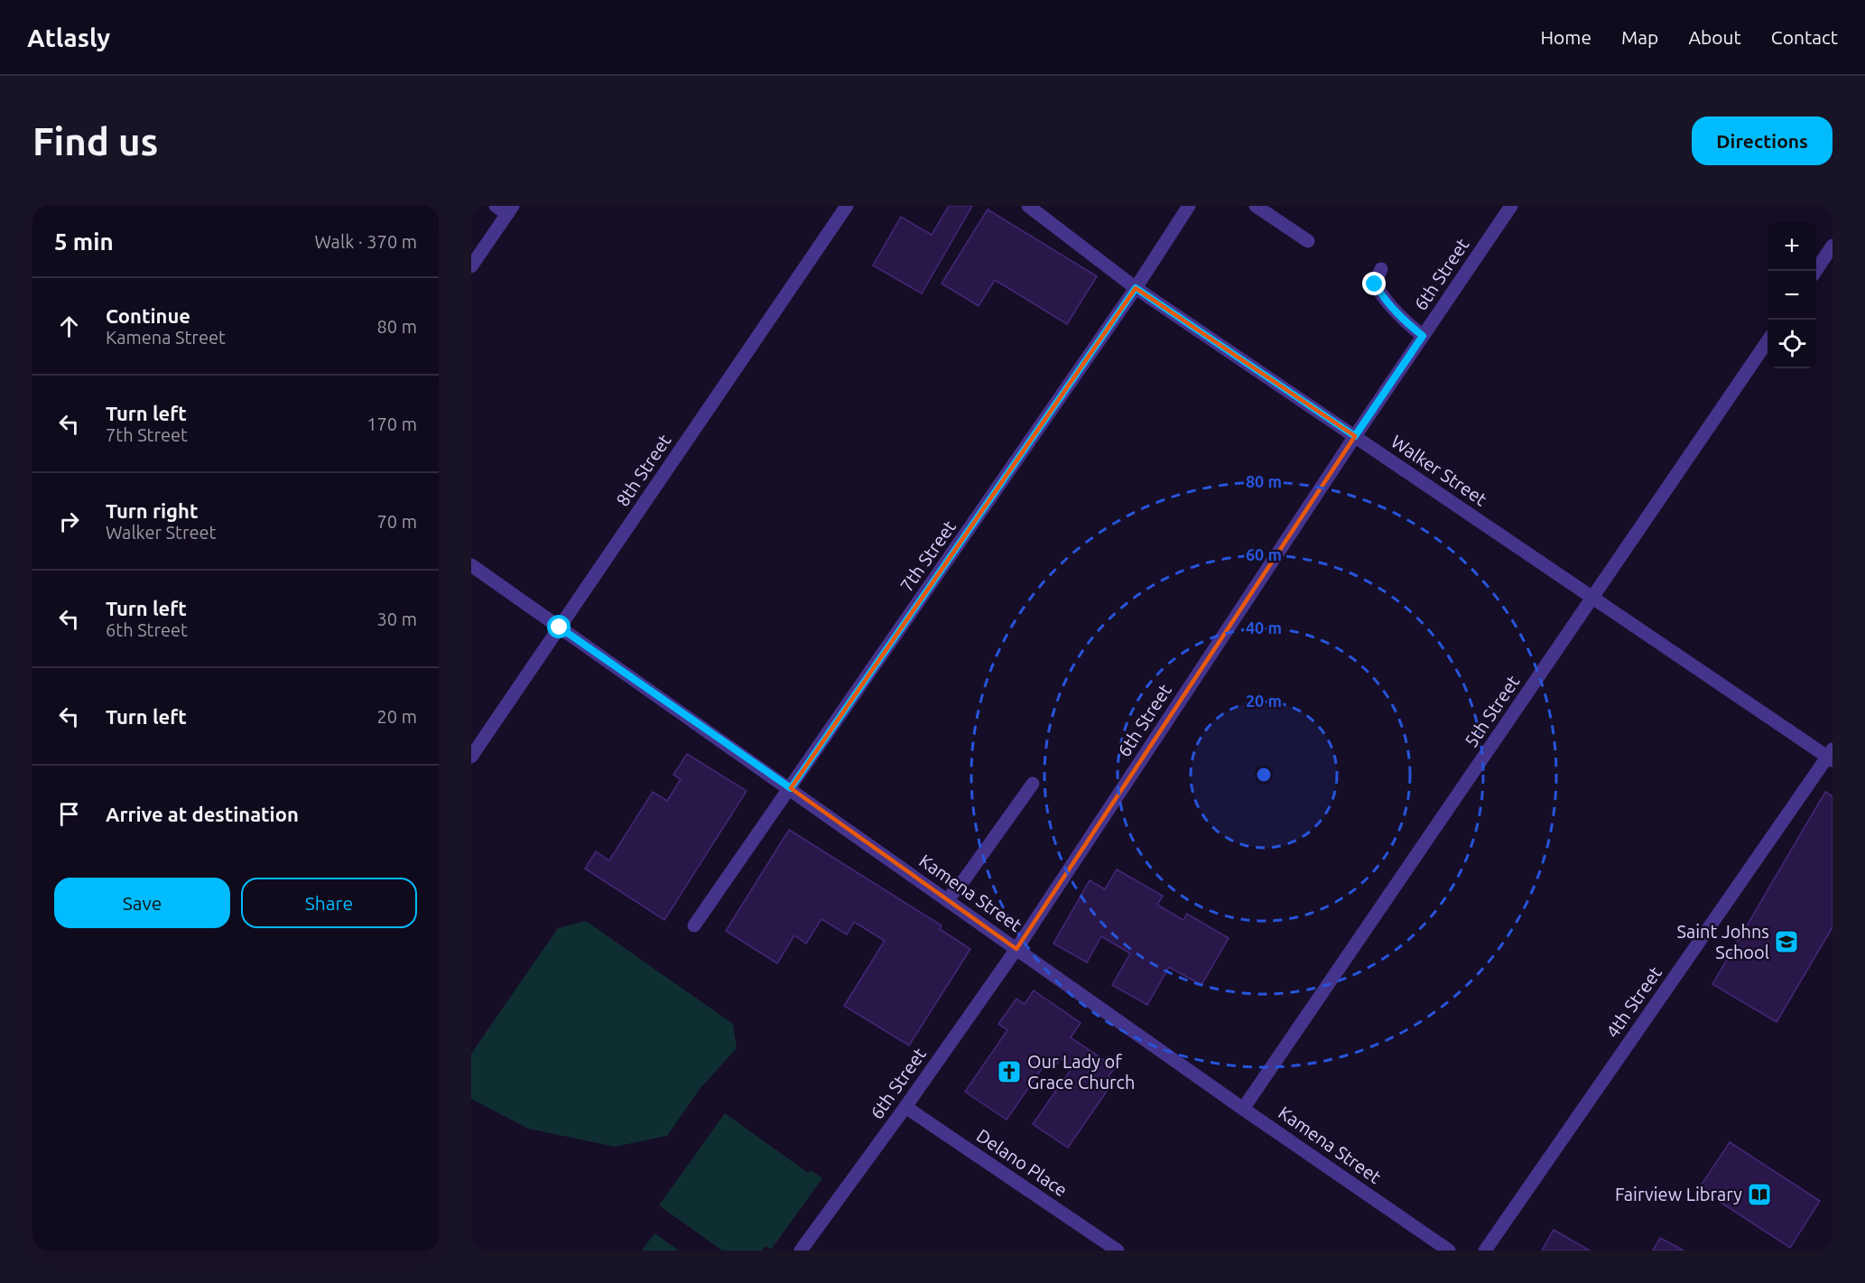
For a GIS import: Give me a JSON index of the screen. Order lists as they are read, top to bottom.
{
  "streets": {
    "street": [
      "6th Street",
      "8th Street",
      "Walker Street",
      "7th Street",
      "5th Street",
      "Kamena Street",
      "4th Street",
      "Delano Place"
    ]
  },
  "crossings": [
    ["6th Street", "Walker Street"],
    ["6th Street", "Kamena Street"],
    ["6th Street", "Delano Place"],
    ["8th Street", "Kamena Street"],
    ["Walker Street", "7th Street"],
    ["Walker Street", "5th Street"],
    ["Walker Street", "4th Street"],
    ["7th Street", "Kamena Street"],
    ["5th Street", "Kamena Street"]
  ],
  "places": {
    "school or university": ["Saint Johns School"],
    "church": ["Our Lady of Grace Church"],
    "library": ["Fairview Library"]
  },
  "page": {
    "header": "Atlasly",
    "nav": [
      "Home",
      "Map",
      "About",
      "Contact"
    ],
    "buttons": [
      "Directions",
      ["Save", "Share"]
    ],
    "title": "Find us",
    "heading": ["5 min", "Walk · 370 m"],
    "map_buttons": ["+", "−"],
    "list": [
      ["Continue", "Kamena Street", "80 m"],
      ["Turn left", "7th Street", "170 m"],
      ["Turn right", "Walker Street", "70 m"],
      ["Turn left", "6th Street", "30 m"],
      ["Turn left", "20 m"],
      "Arrive at destination"
    ]
  },
  "rings": [
    "80 m",
    "60 m",
    "40 m",
    "20 m"
  ]
}
